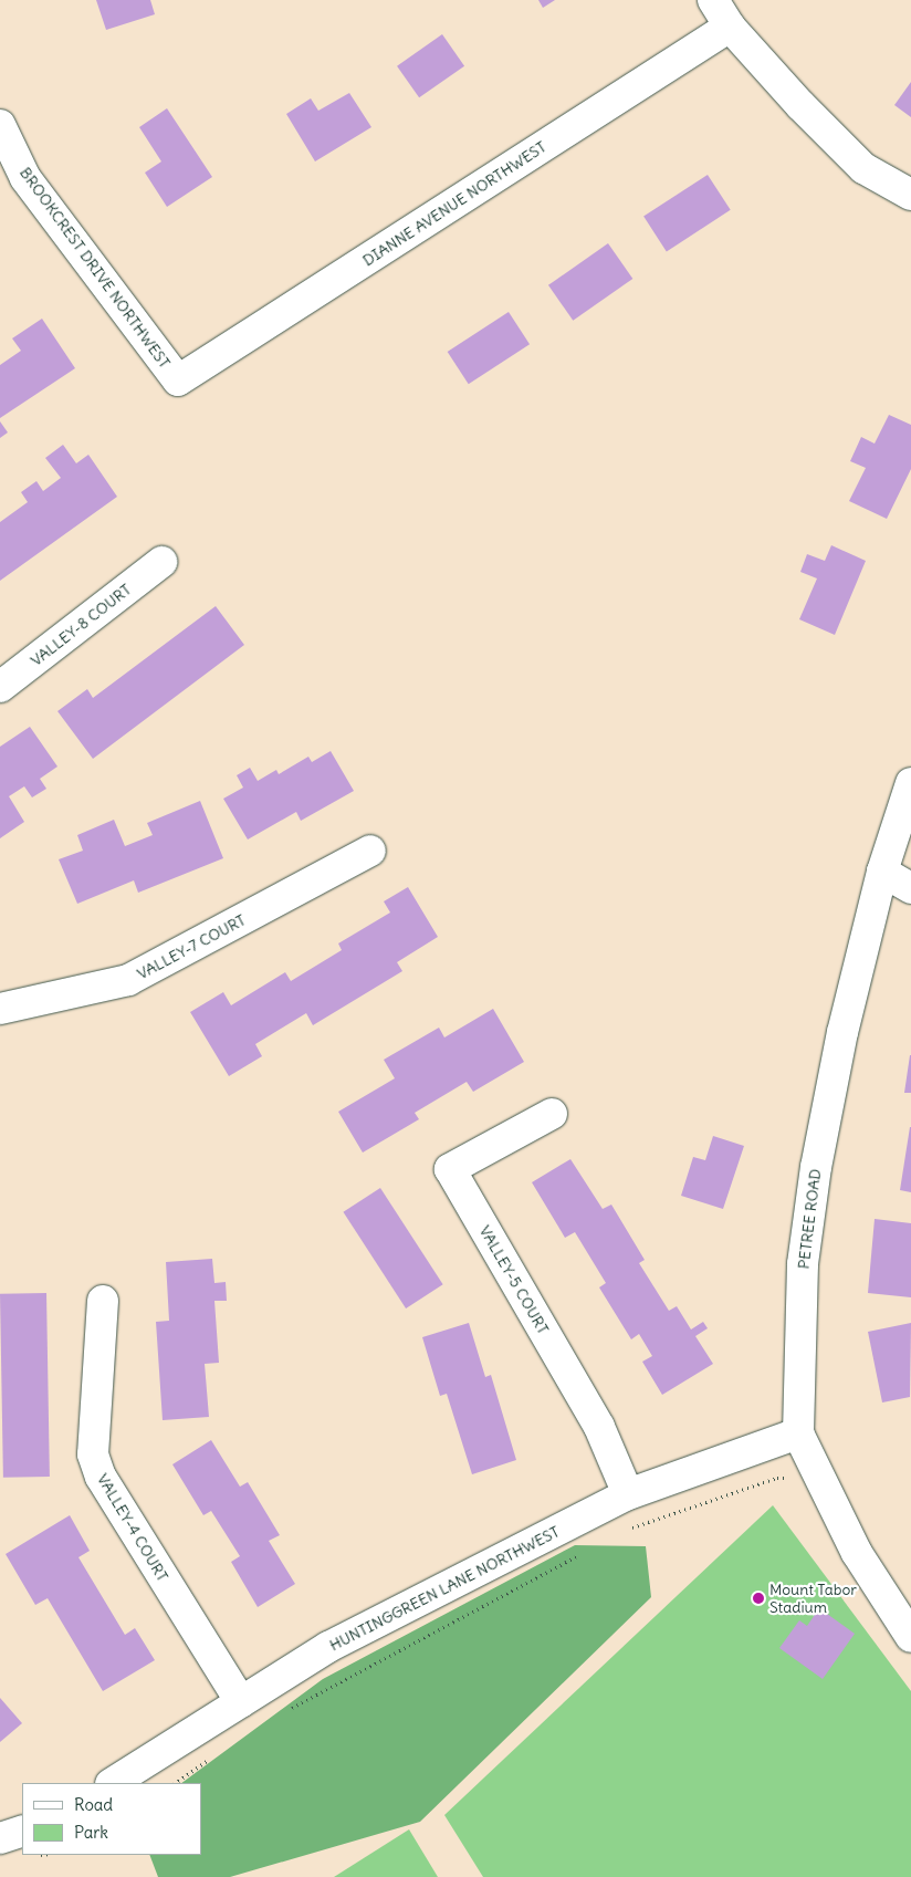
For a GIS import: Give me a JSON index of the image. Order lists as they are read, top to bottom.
{
  "streets": {
    "street": [
      "DIANNE AVENUE NORTHWEST",
      "BROOKCREST DRIVE NORTHWEST",
      "VALLEY-8 COURT",
      "VALLEY-7 COURT",
      "PETREE ROAD",
      "VALLEY-5 COURT",
      "VALLEY-4 COURT",
      "HUNTINGGREEN LANE NORTHWEST"
    ]
  },
  "crossings": [
    ["DIANNE AVENUE NORTHWEST", "BROOKCREST DRIVE NORTHWEST"],
    ["PETREE ROAD", "HUNTINGGREEN LANE NORTHWEST"],
    ["VALLEY-5 COURT", "HUNTINGGREEN LANE NORTHWEST"],
    ["VALLEY-4 COURT", "HUNTINGGREEN LANE NORTHWEST"]
  ],
  "places": ["Mount Tabor Stadium"],
  "legend": ["Road", "Park"]
}
